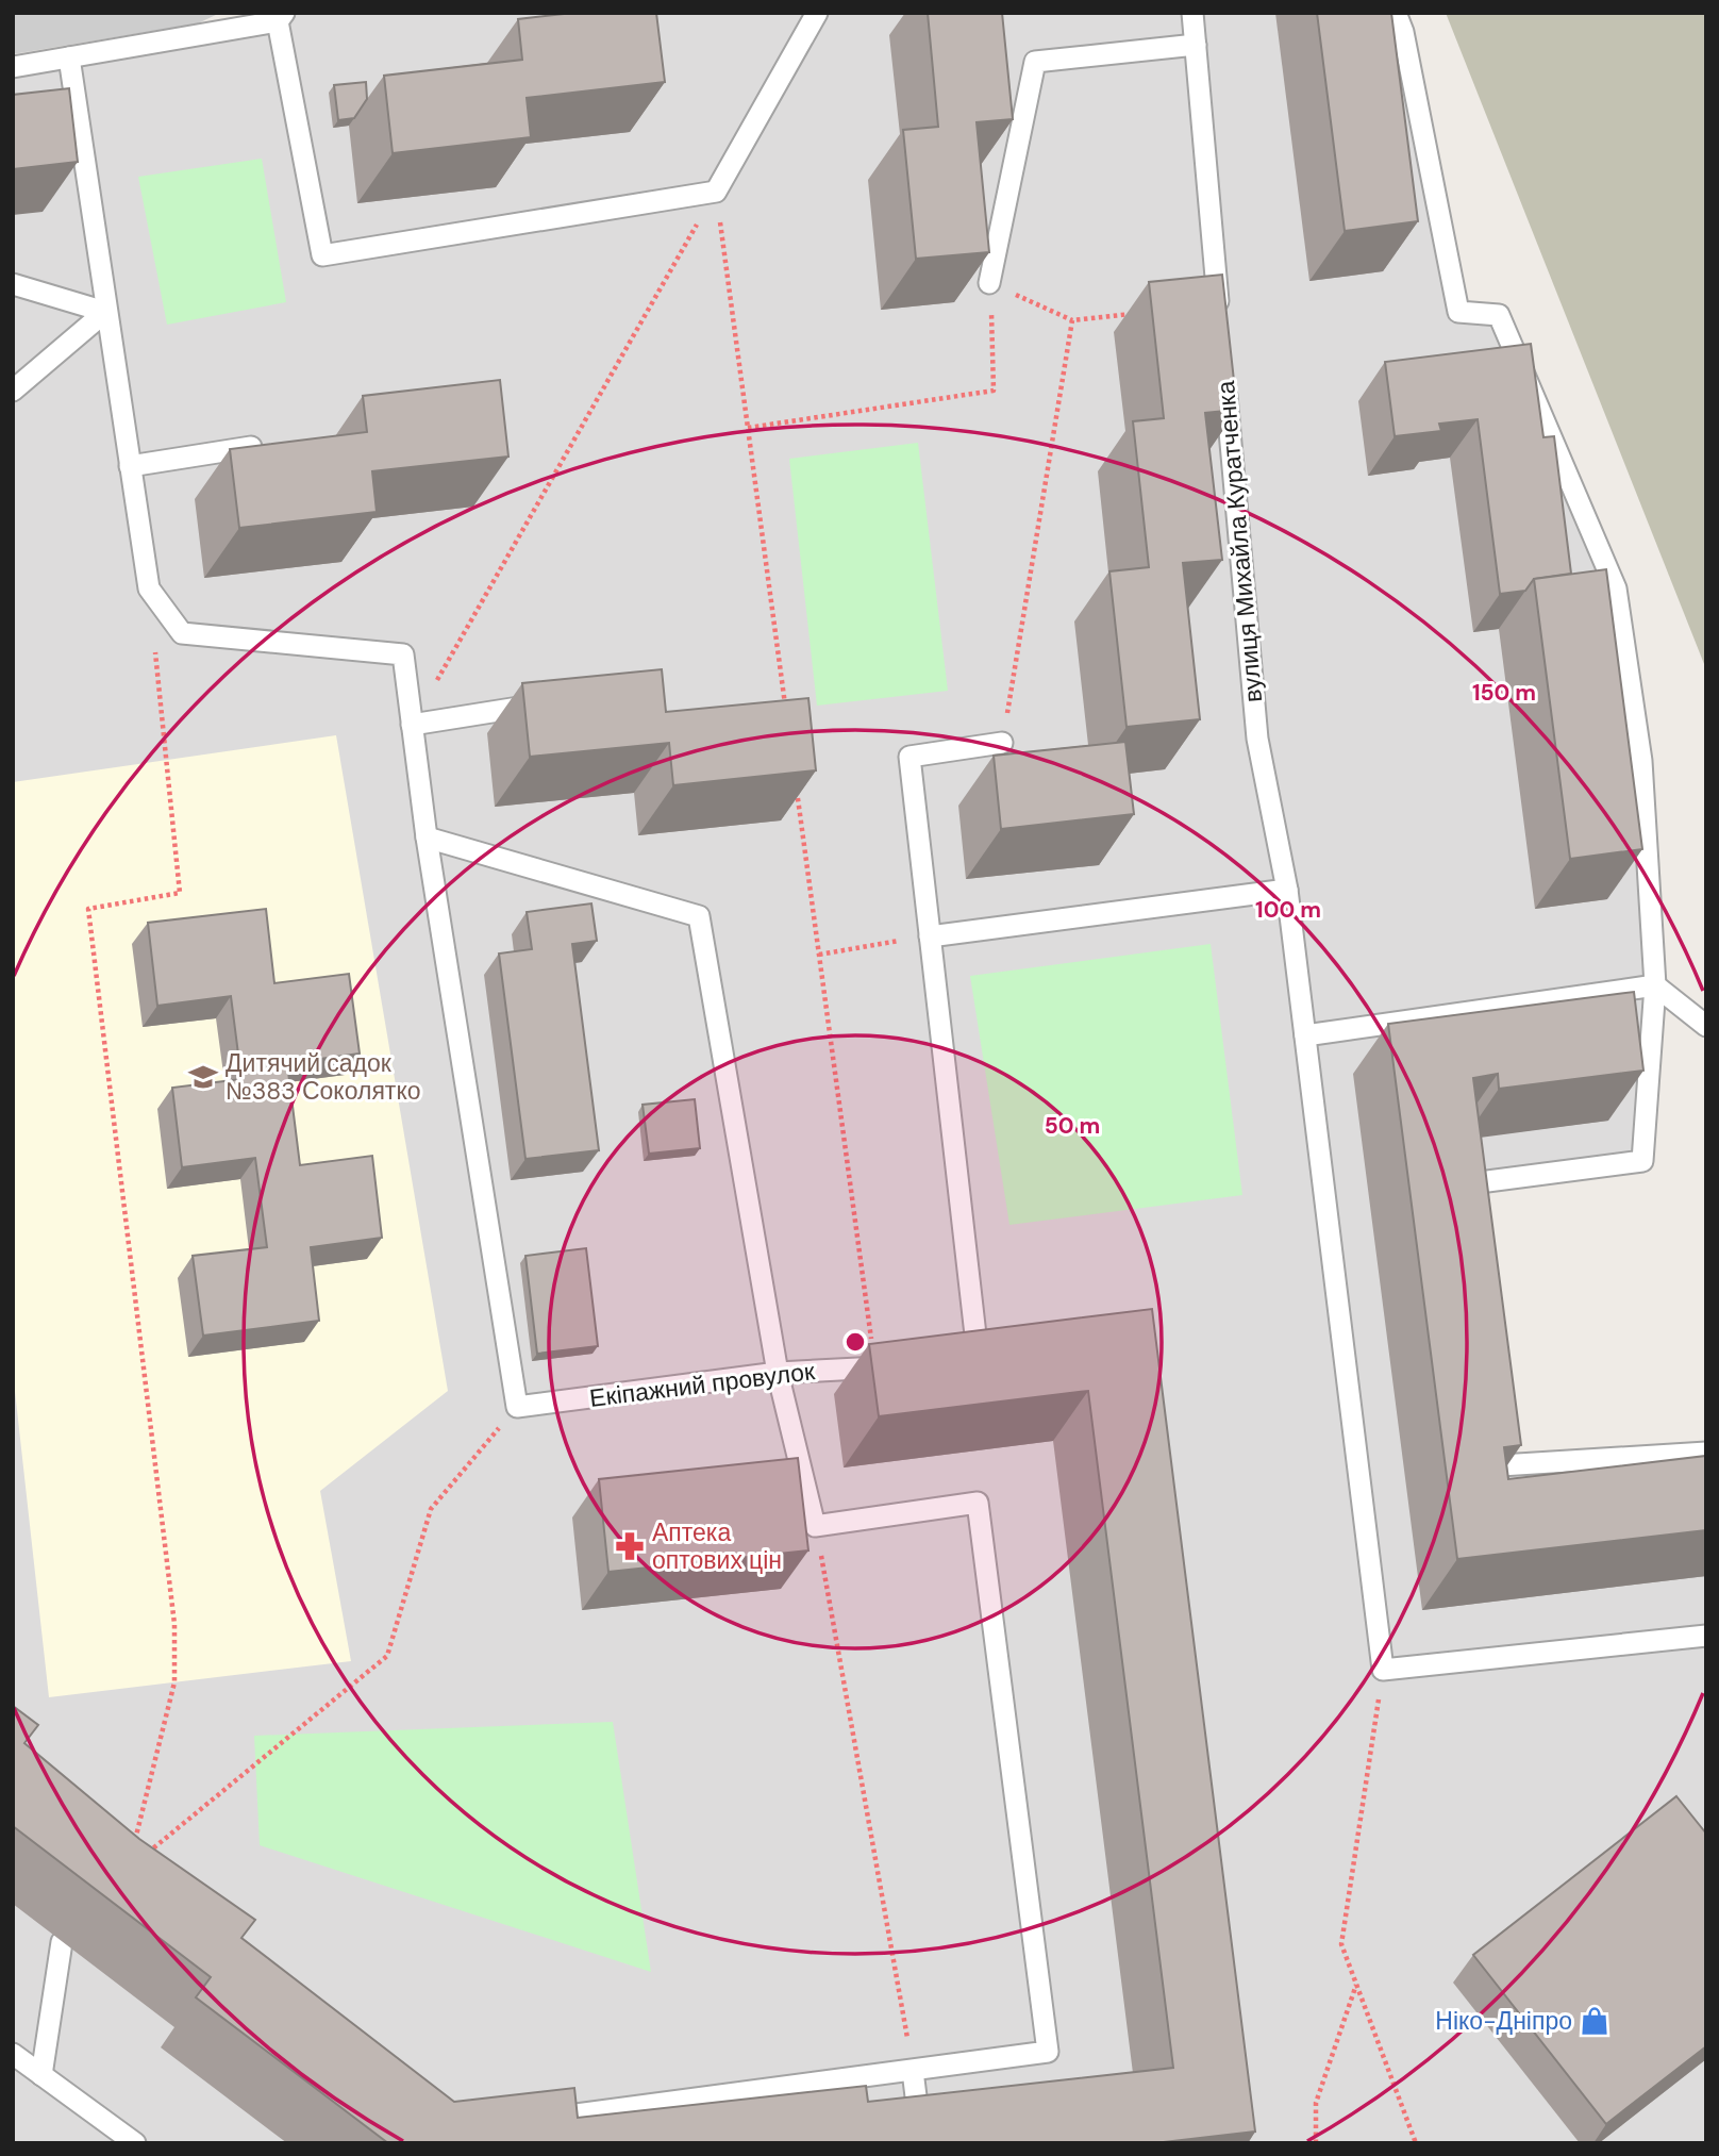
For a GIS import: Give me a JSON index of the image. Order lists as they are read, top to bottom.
{
  "streets": {
    "lane": ["вулиця Михайла Куратченка", "Екіпажний провулок"]
  },
  "places": {
    "school or university": ["Дитячий садок №383 Соколятко"],
    "pharmacy": ["Аптека оптових цін"],
    "shop": ["Ніко-Дніпро"]
  },
  "rings": ["150 m", "100 m", "50 m"]
}
